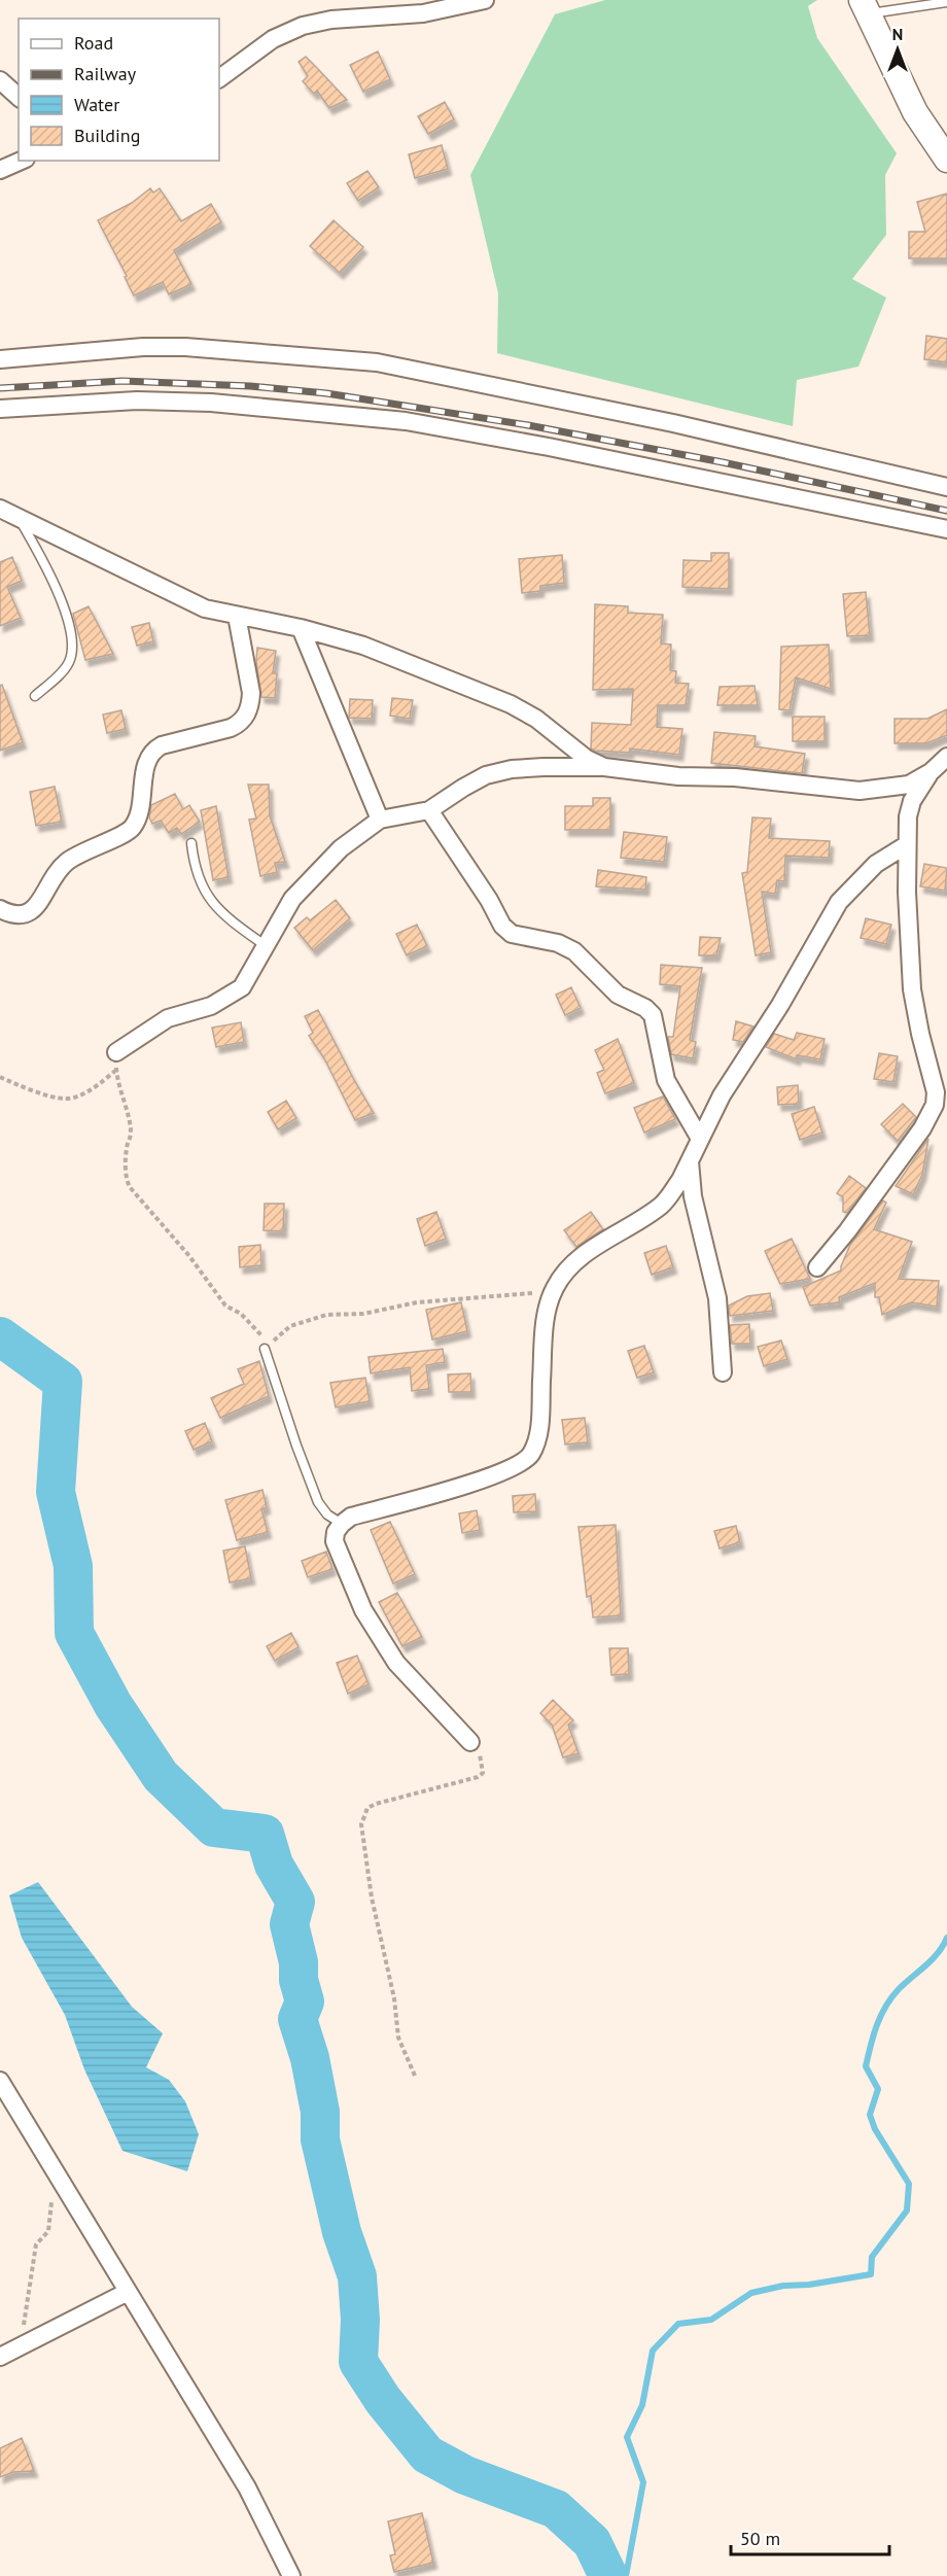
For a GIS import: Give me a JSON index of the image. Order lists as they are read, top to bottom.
{
  "legend": [
    "Road",
    "Railway",
    "Water",
    "Building"
  ],
  "scale_bar": "50 m",
  "north": "top"
}
